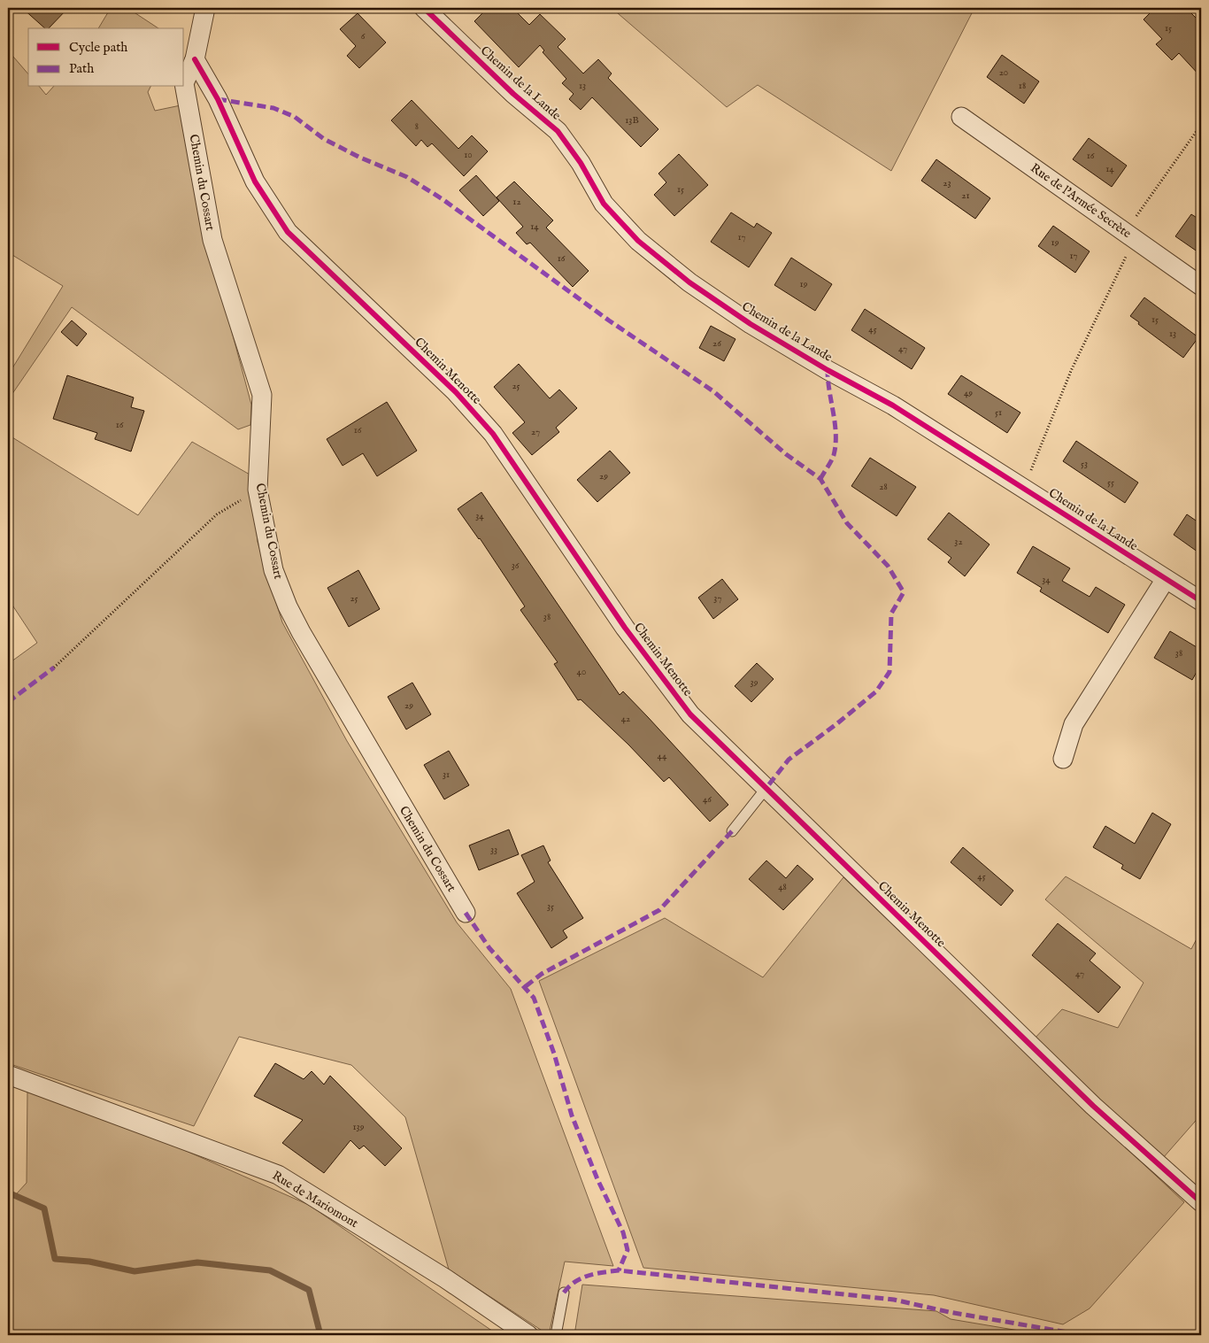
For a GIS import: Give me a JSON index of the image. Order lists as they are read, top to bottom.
{
  "streets": {
    "street": [
      "Chemin de la Lande",
      "Chemin du Cossart",
      "Rue de l'Armée Secrète",
      "Chemin Menotte",
      "Rue de Mariomont"
    ]
  },
  "crossings": [
    ["Chemin du Cossart", "Chemin Menotte"]
  ],
  "house_numbers": [
    "15",
    "6",
    "20",
    "13",
    "18",
    "13B",
    "8",
    "10",
    "16",
    "14",
    "23",
    "15",
    "21",
    "12",
    "14",
    "17",
    "19",
    "17",
    "16",
    "19",
    "15",
    "45",
    "13",
    "26",
    "47",
    "25",
    "49",
    "51",
    "16",
    "16",
    "27",
    "53",
    "29",
    "55",
    "28",
    "34",
    "32",
    "36",
    "34",
    "25",
    "37",
    "38",
    "38",
    "40",
    "39",
    "29",
    "42",
    "44",
    "31",
    "46",
    "33",
    "45",
    "48",
    "35",
    "47",
    "139"
  ],
  "legend": ["Cycle path", "Path"]
}
